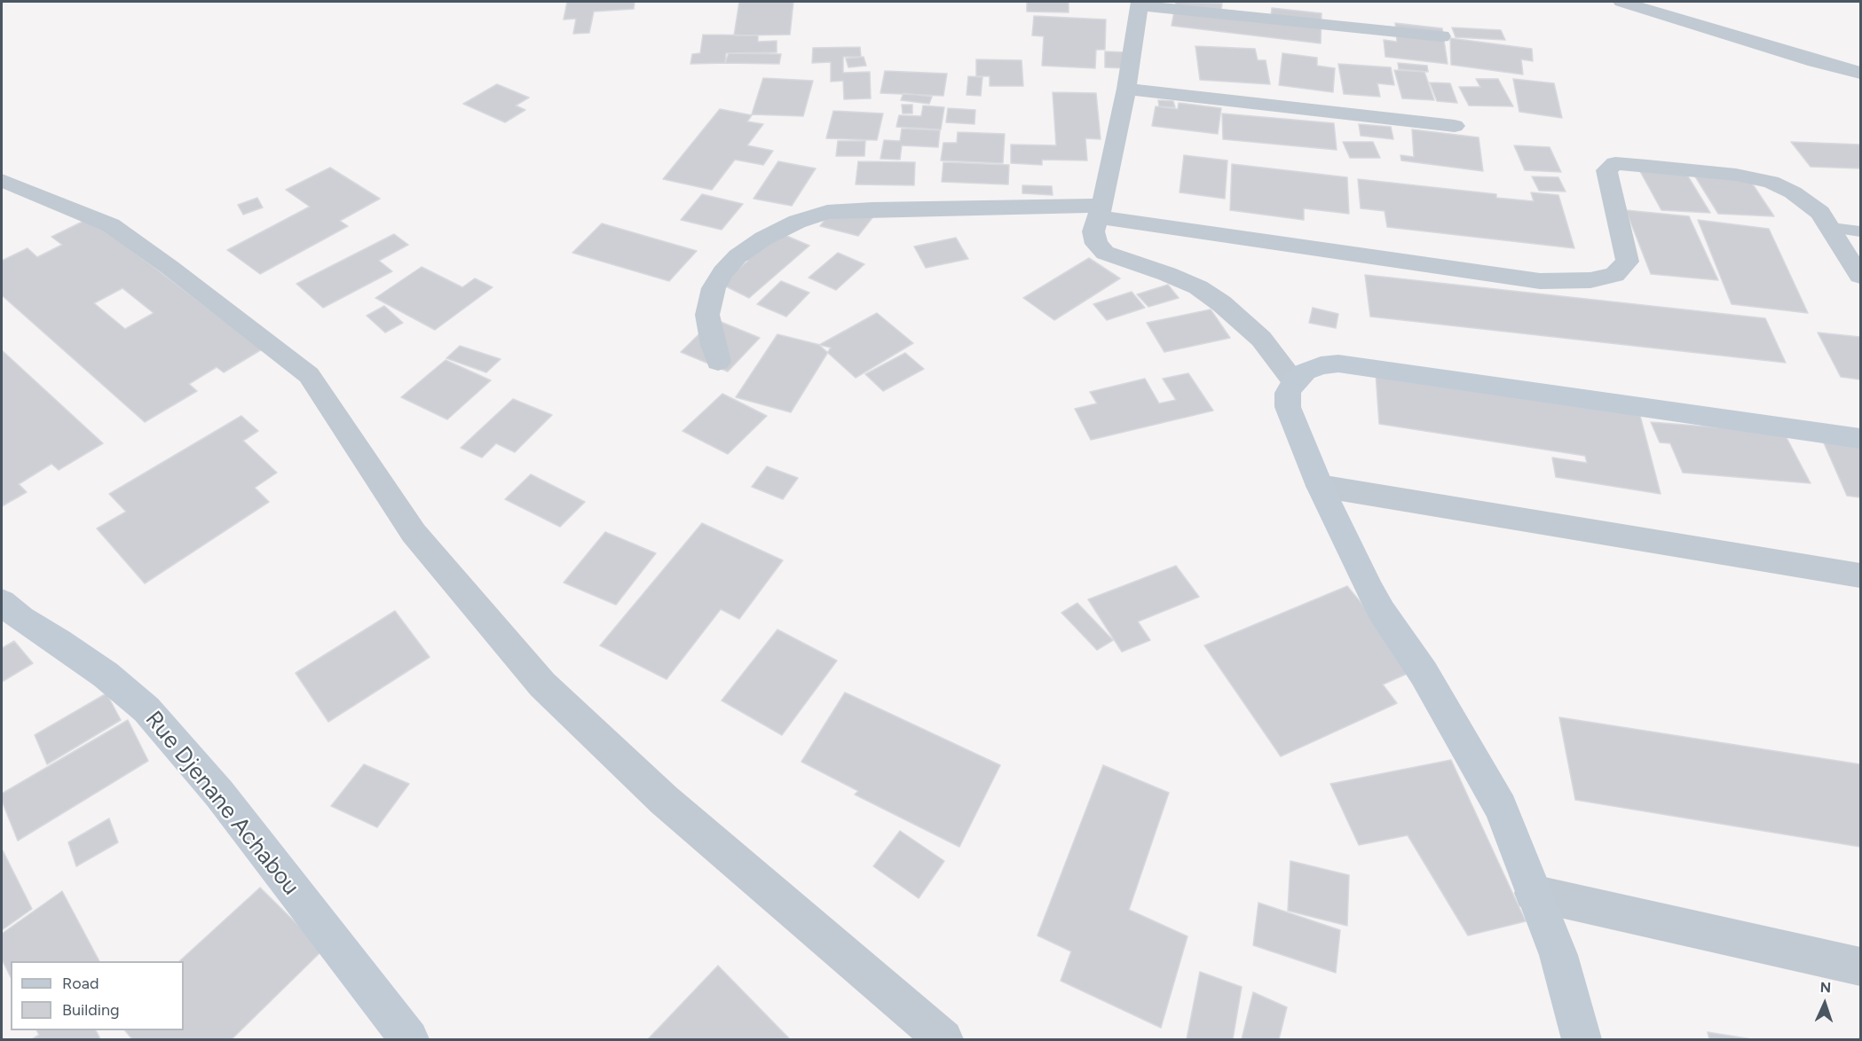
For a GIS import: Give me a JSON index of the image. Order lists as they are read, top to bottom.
{
  "streets": {
    "street": ["Rue Djenane Achabou"]
  },
  "legend": ["Road", "Building"],
  "north": "top"
}
